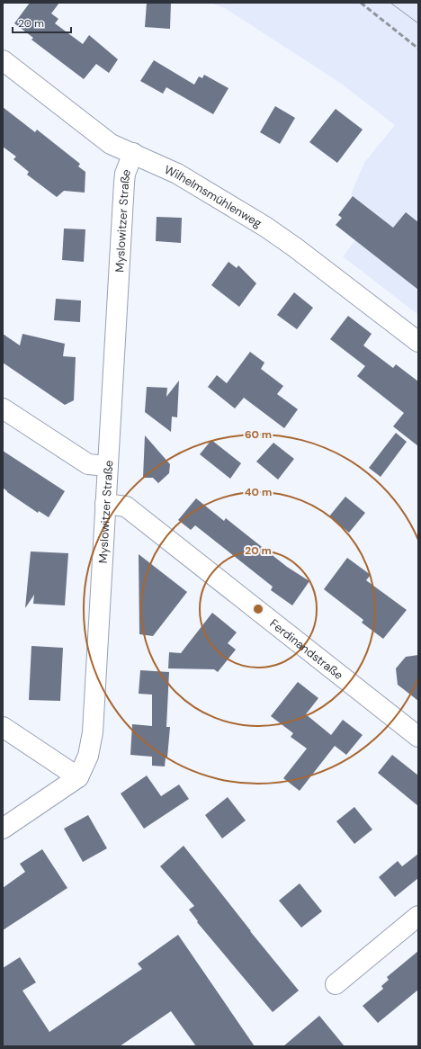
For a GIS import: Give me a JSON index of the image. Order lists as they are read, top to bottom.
{
  "streets": {
    "street": ["Wilhelmsmühlenweg", "Myslowitzer Straße", "Ferdinandstraße"]
  },
  "crossings": [
    ["Wilhelmsmühlenweg", "Myslowitzer Straße"],
    ["Myslowitzer Straße", "Ferdinandstraße"]
  ],
  "scale_bar": "20 m",
  "rings": ["60 m", "40 m", "20 m"]
}
